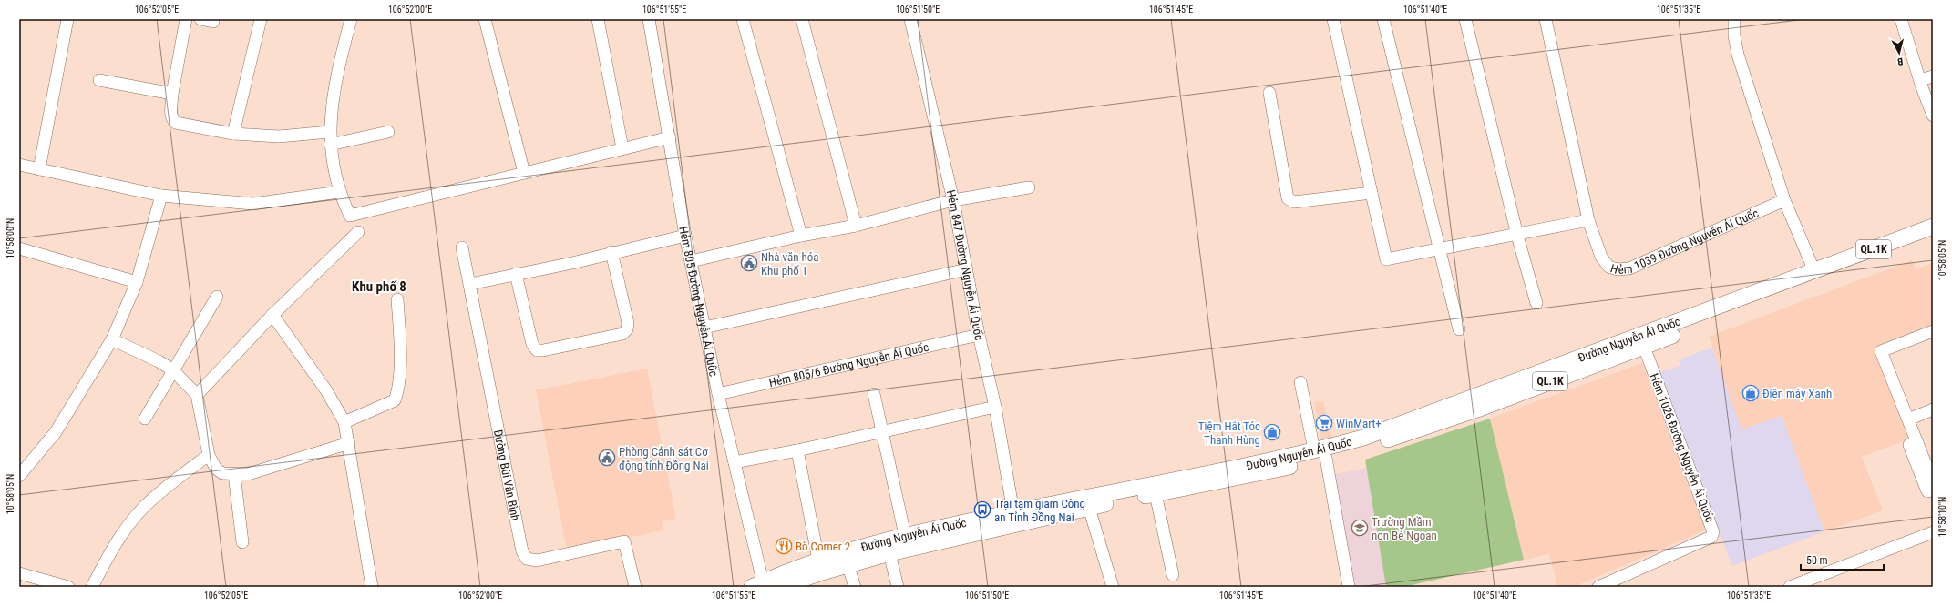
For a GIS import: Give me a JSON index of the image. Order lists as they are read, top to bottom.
{
  "streets": {
    "main road": ["QL.1K", "Đường Nguyễn Ái Quốc"],
    "street": [
      "Hẻm 1039 Đường Nguyễn Ái Quốc",
      "Hẻm 847 Đường Nguyễn Ái Quốc",
      "Hẻm 805 Đường Nguyễn Ái Quốc",
      "Hẻm 805/6 Đường Nguyễn Ái Quốc",
      "Hẻm 1026 Đường Nguyễn Ái Quốc",
      "Đường Bùi Văn Bình"
    ]
  },
  "crossings": [
    ["Hẻm 847 Đường Nguyễn Ái Quốc", "Đường Nguyễn Ái Quốc"],
    ["Hẻm 847 Đường Nguyễn Ái Quốc", "Hẻm 805/6 Đường Nguyễn Ái Quốc"],
    ["Hẻm 805 Đường Nguyễn Ái Quốc", "Đường Nguyễn Ái Quốc"],
    ["Hẻm 805 Đường Nguyễn Ái Quốc", "Hẻm 805/6 Đường Nguyễn Ái Quốc"],
    ["Đường Nguyễn Ái Quốc", "Hẻm 1026 Đường Nguyễn Ái Quốc"]
  ],
  "districts": ["Khu phố 8"],
  "places": {
    "public building": ["Nhà văn hóa Khu phố 1", "Phòng Cảnh sát Cơ động tỉnh Đồng Nai"],
    "shop": ["Điện máy Xanh", "Tiệm Hắt Tóc Thanh Hùng"],
    "supermarket": ["WinMart+"],
    "bus stop": ["Trại tạm giam Công an Tỉnh Đồng Nai"],
    "school or university": ["Trường Mầm non Bé Ngoan"],
    "restaurant": ["Bò Corner 2"]
  },
  "scale_bar": "50 m",
  "north": "bottom",
  "coordinates": [
    "106°52'05\"E",
    "106°52'00\"E",
    "106°51'55\"E",
    "106°51'50\"E",
    "106°51'45\"E",
    "106°51'40\"E",
    "106°51'35\"E",
    "10°58'00\"N",
    "10°58'05\"N",
    "10°58'10\"N"
  ]
}
